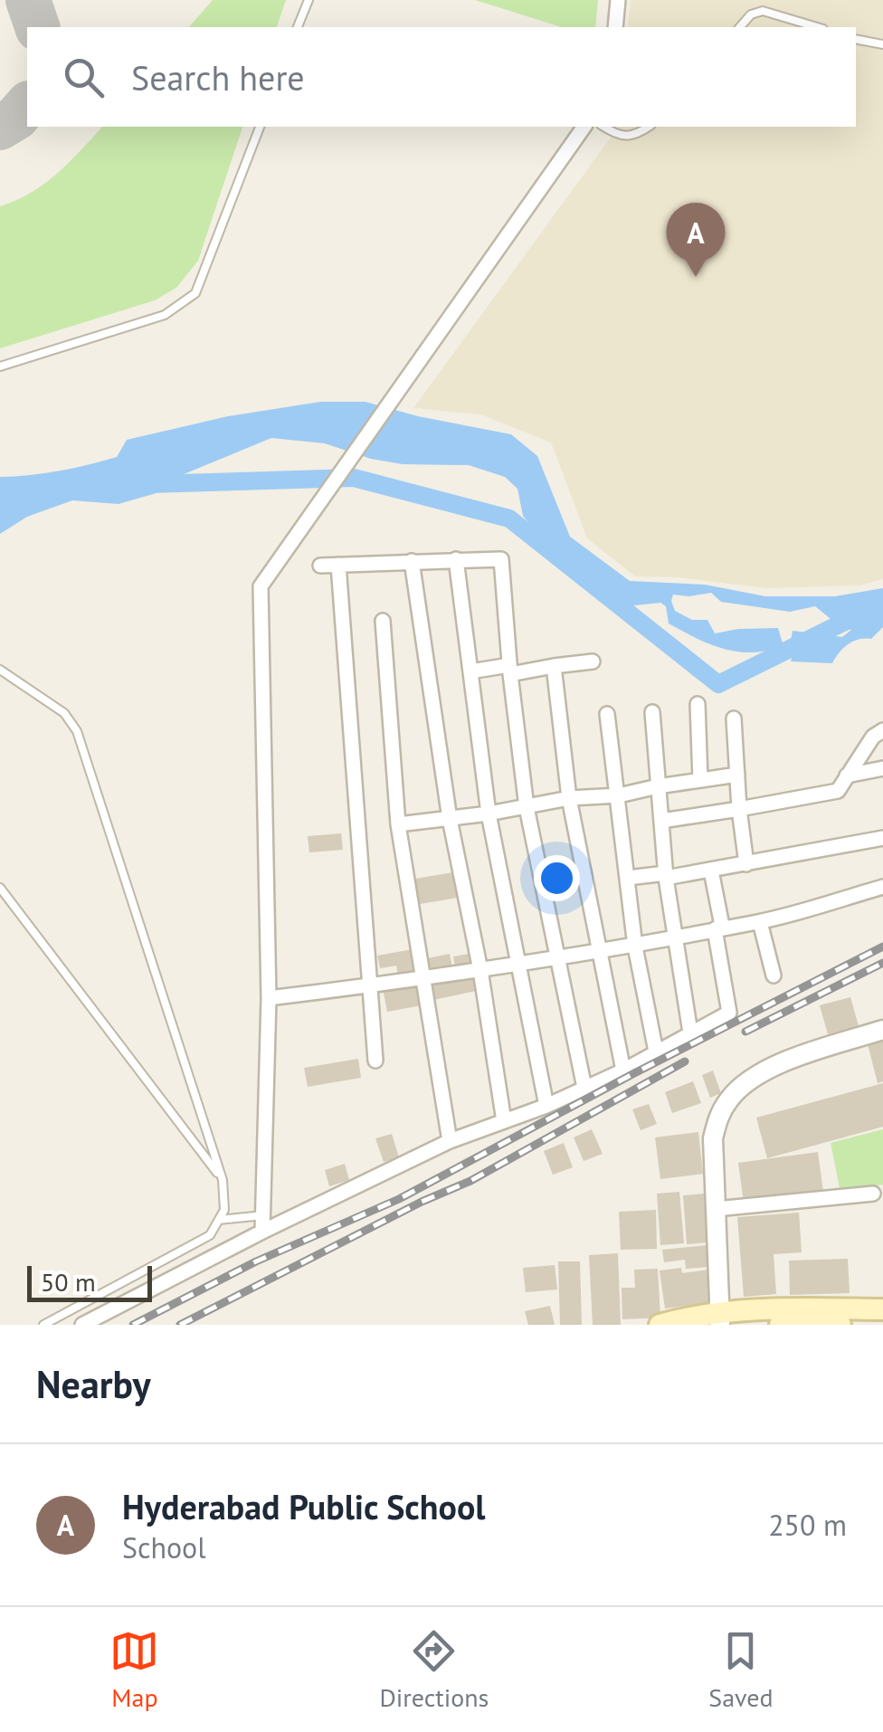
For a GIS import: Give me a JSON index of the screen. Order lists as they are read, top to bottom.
{
  "scale_bar": "50 m",
  "page": {
    "search": "Search here",
    "pins": "A",
    "scale": "50 m",
    "heading": "Nearby",
    "list": [
      {
        "mark": "A",
        "name": "Hyderabad Public School",
        "note": "School",
        "value": "250 m"
      }
    ],
    "nav": ["Map", "Directions", "Saved"]
  }
}
